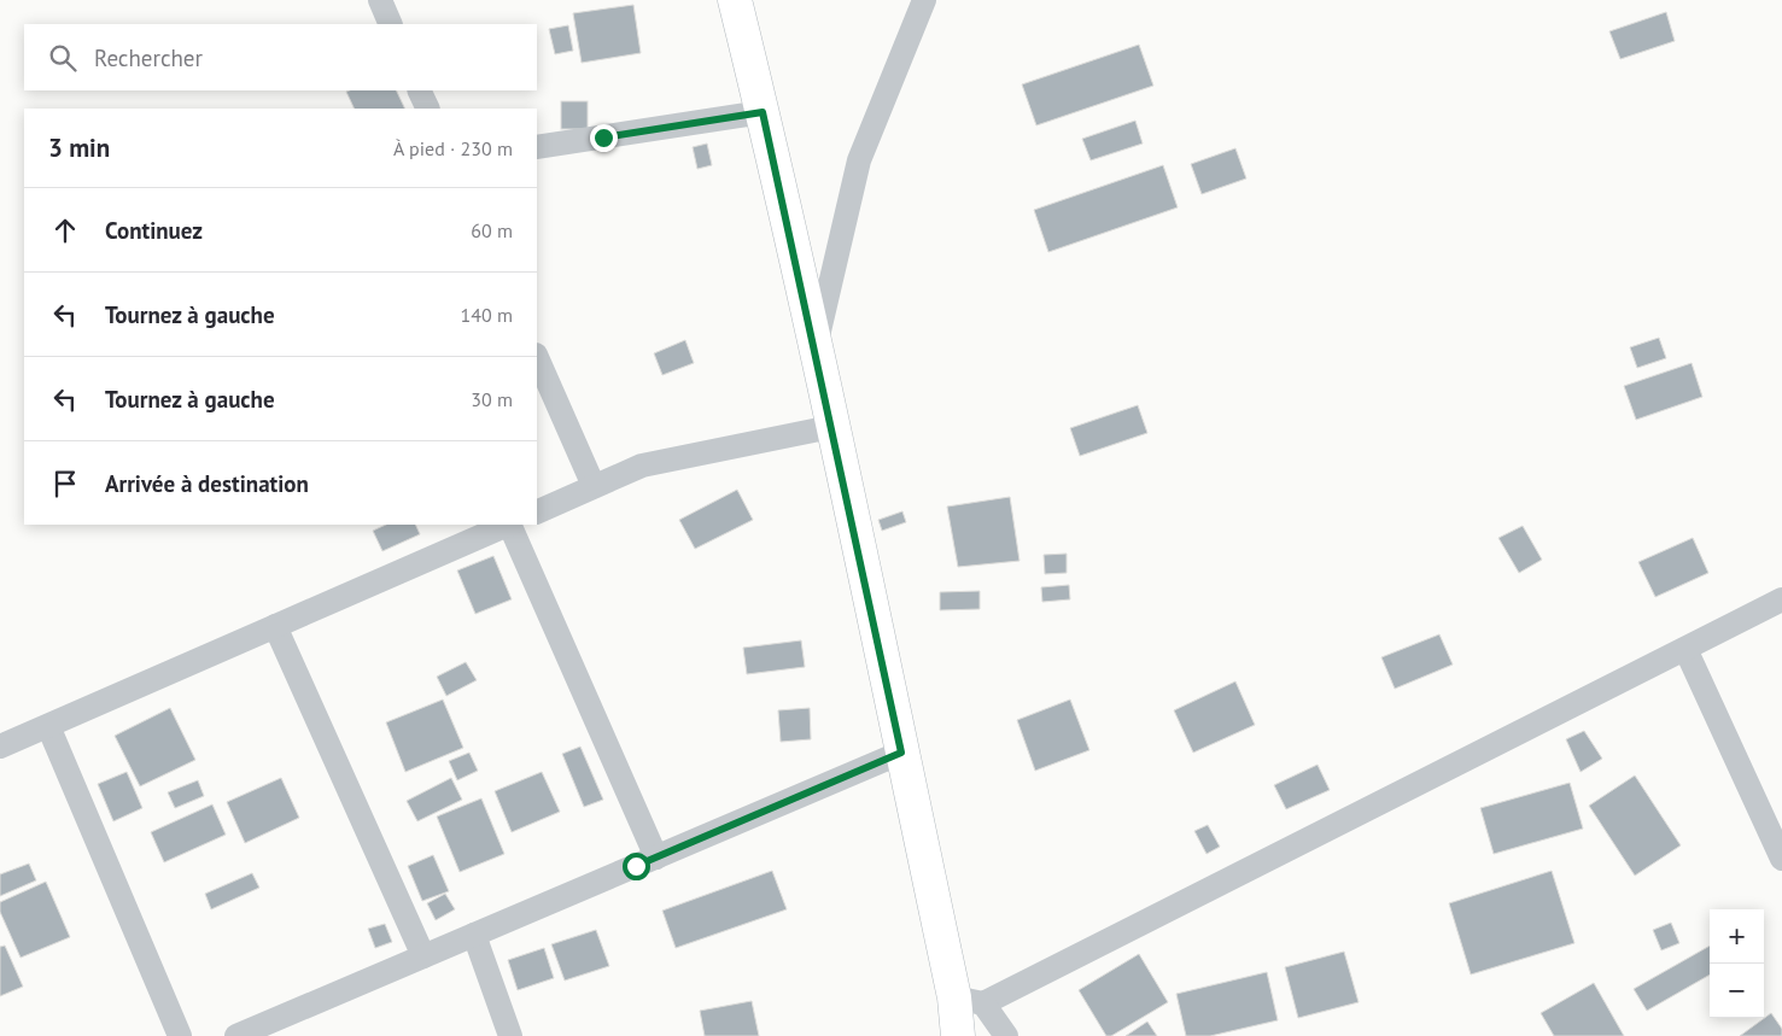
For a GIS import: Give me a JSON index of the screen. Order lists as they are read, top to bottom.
{
  "page": {
    "search": "Rechercher",
    "heading": ["3 min", "À pied · 230 m"],
    "list": [
      ["Continuez", "60 m"],
      ["Tournez à gauche", "140 m"],
      ["Tournez à gauche", "30 m"],
      "Arrivée à destination"
    ],
    "map_buttons": ["+", "−"]
  }
}
